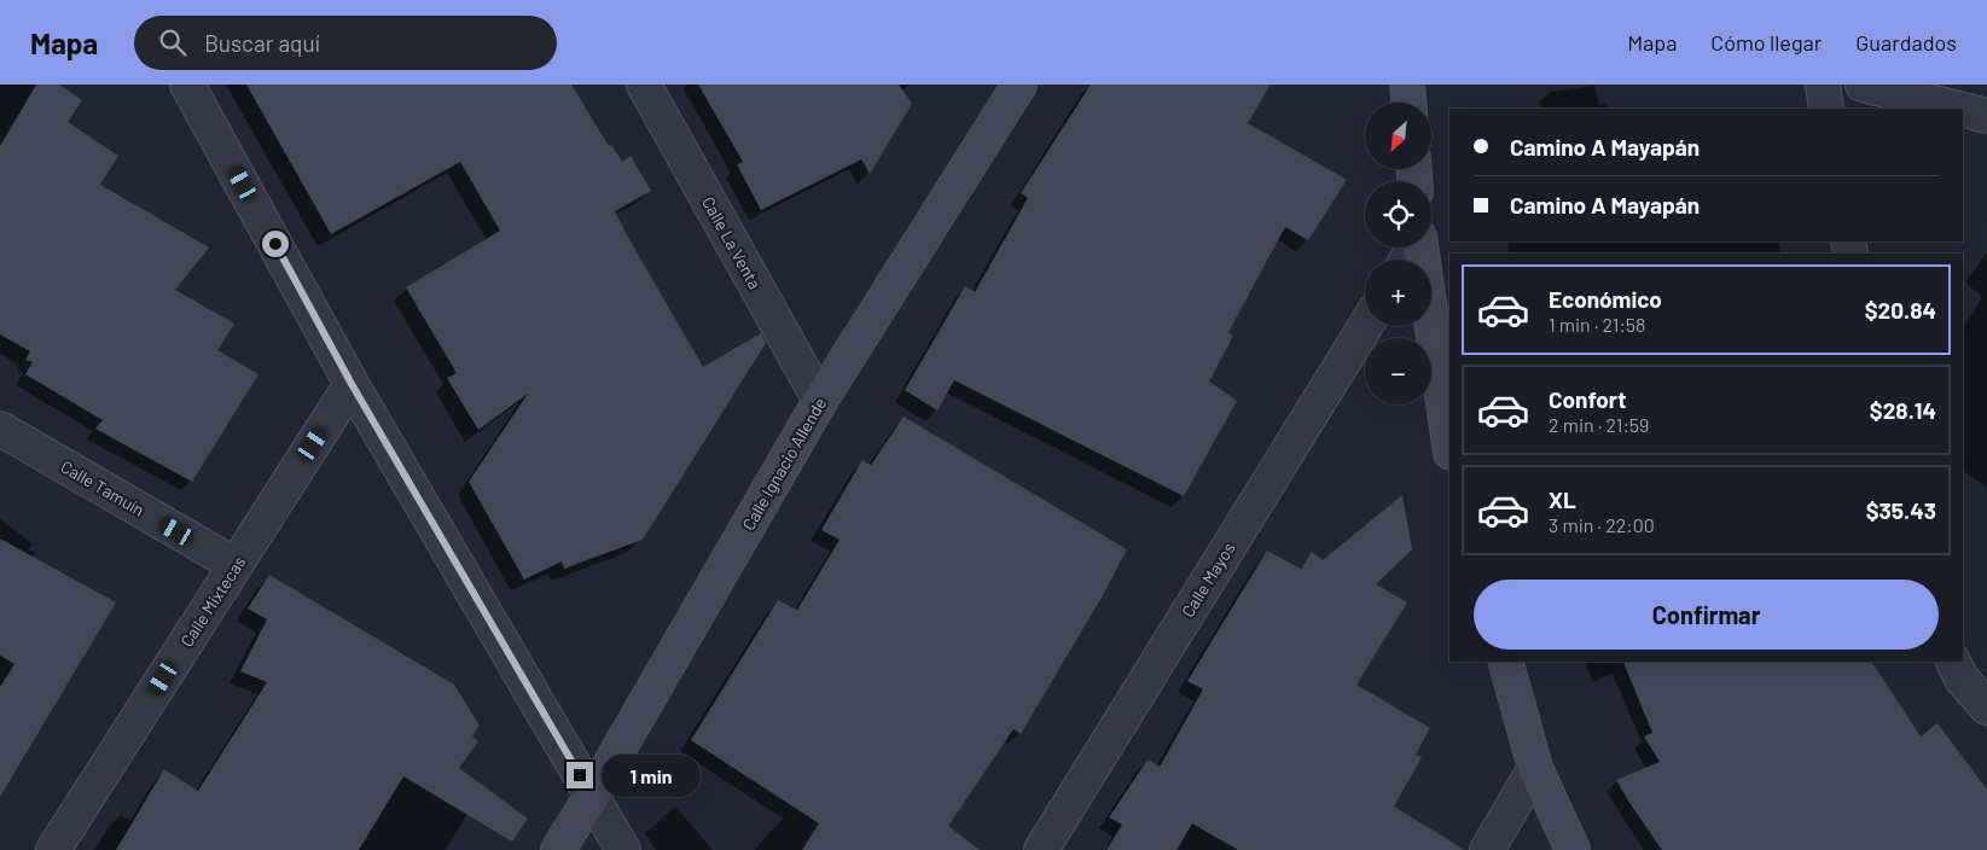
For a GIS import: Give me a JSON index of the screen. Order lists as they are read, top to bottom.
{
  "streets": {
    "street": [
      "Calle La Venta",
      "Calle Ignacio Allende",
      "Calle Tamuín",
      "Calle Mayos",
      "Calle Mixtecas"
    ]
  },
  "crossings": [
    ["Calle La Venta", "Calle Ignacio Allende"],
    ["Calle Tamuín", "Calle Mixtecas"]
  ],
  "north": "bottom left",
  "page": {
    "header": "Mapa",
    "search": "Buscar aquí",
    "nav": ["Mapa", "Cómo llegar", "Guardados"],
    "map_buttons": ["+", "−"],
    "banner": ["Camino A Mayapán", "Camino A Mayapán"],
    "list": [
      {
        "name": "Económico",
        "note": "1 min · 21:58",
        "value": "$20.84"
      },
      {
        "name": "Confort",
        "note": "2 min · 21:59",
        "value": "$28.14"
      },
      {
        "name": "XL",
        "note": "3 min · 22:00",
        "value": "$35.43"
      }
    ],
    "buttons": "Confirmar",
    "bubble": "1 min"
  }
}
